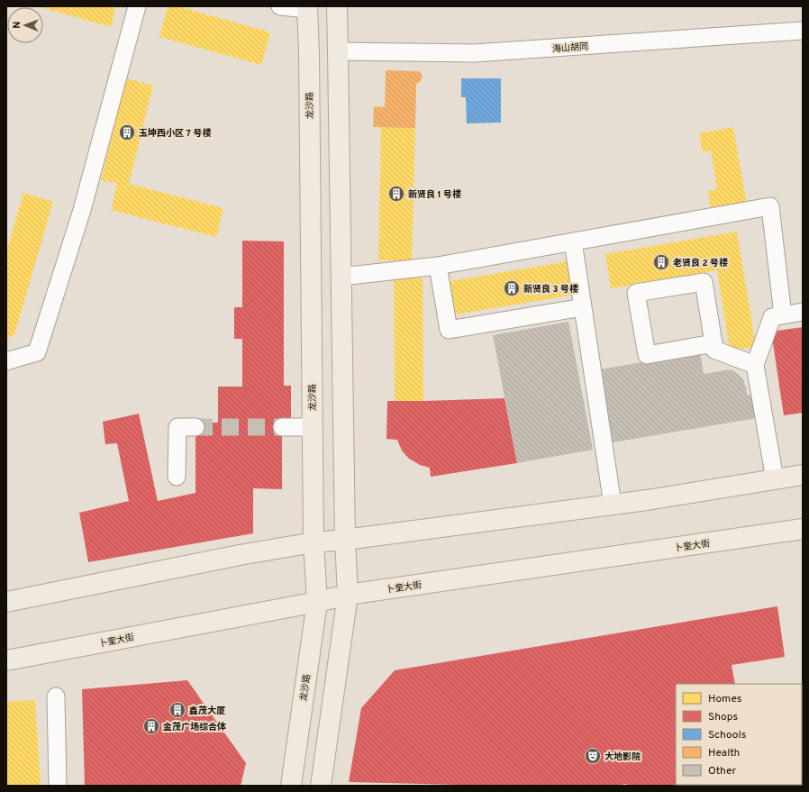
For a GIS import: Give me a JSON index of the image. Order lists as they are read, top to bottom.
{
  "streets": {
    "main road": ["龙沙路", "卜奎大街"],
    "street": ["海山胡同"]
  },
  "crossings": [
    ["龙沙路", "卜奎大街"]
  ],
  "places": {
    "building": [
      "玉坤西小区 7 号楼",
      "新贤良 1 号楼",
      "老贤良 2 号楼",
      "新贤良 3 号楼",
      "鑫茂大厦",
      "金茂广场综合体"
    ],
    "theatre": ["大地影院"]
  },
  "legend": [
    "Homes",
    "Shops",
    "Schools",
    "Health",
    "Other"
  ],
  "north": "left"
}
